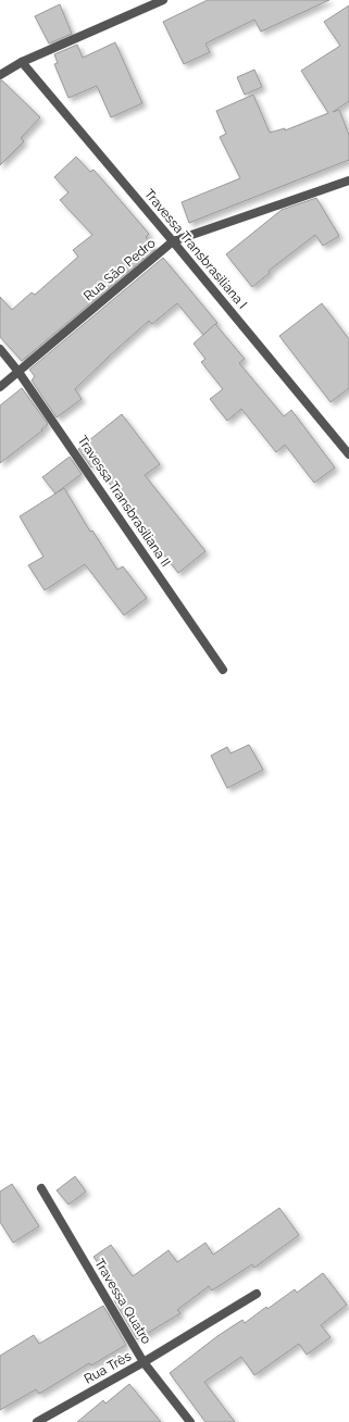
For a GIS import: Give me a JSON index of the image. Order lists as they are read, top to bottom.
{
  "streets": {
    "street": [
      "Travessa Transbrasiliana I",
      "Rua São Pedro",
      "Travessa Transbrasiliana II",
      "Travessa Quatro",
      "Rua Três"
    ]
  },
  "crossings": [
    ["Travessa Transbrasiliana I", "Rua São Pedro"],
    ["Rua São Pedro", "Travessa Transbrasiliana II"],
    ["Travessa Quatro", "Rua Três"]
  ]
}
